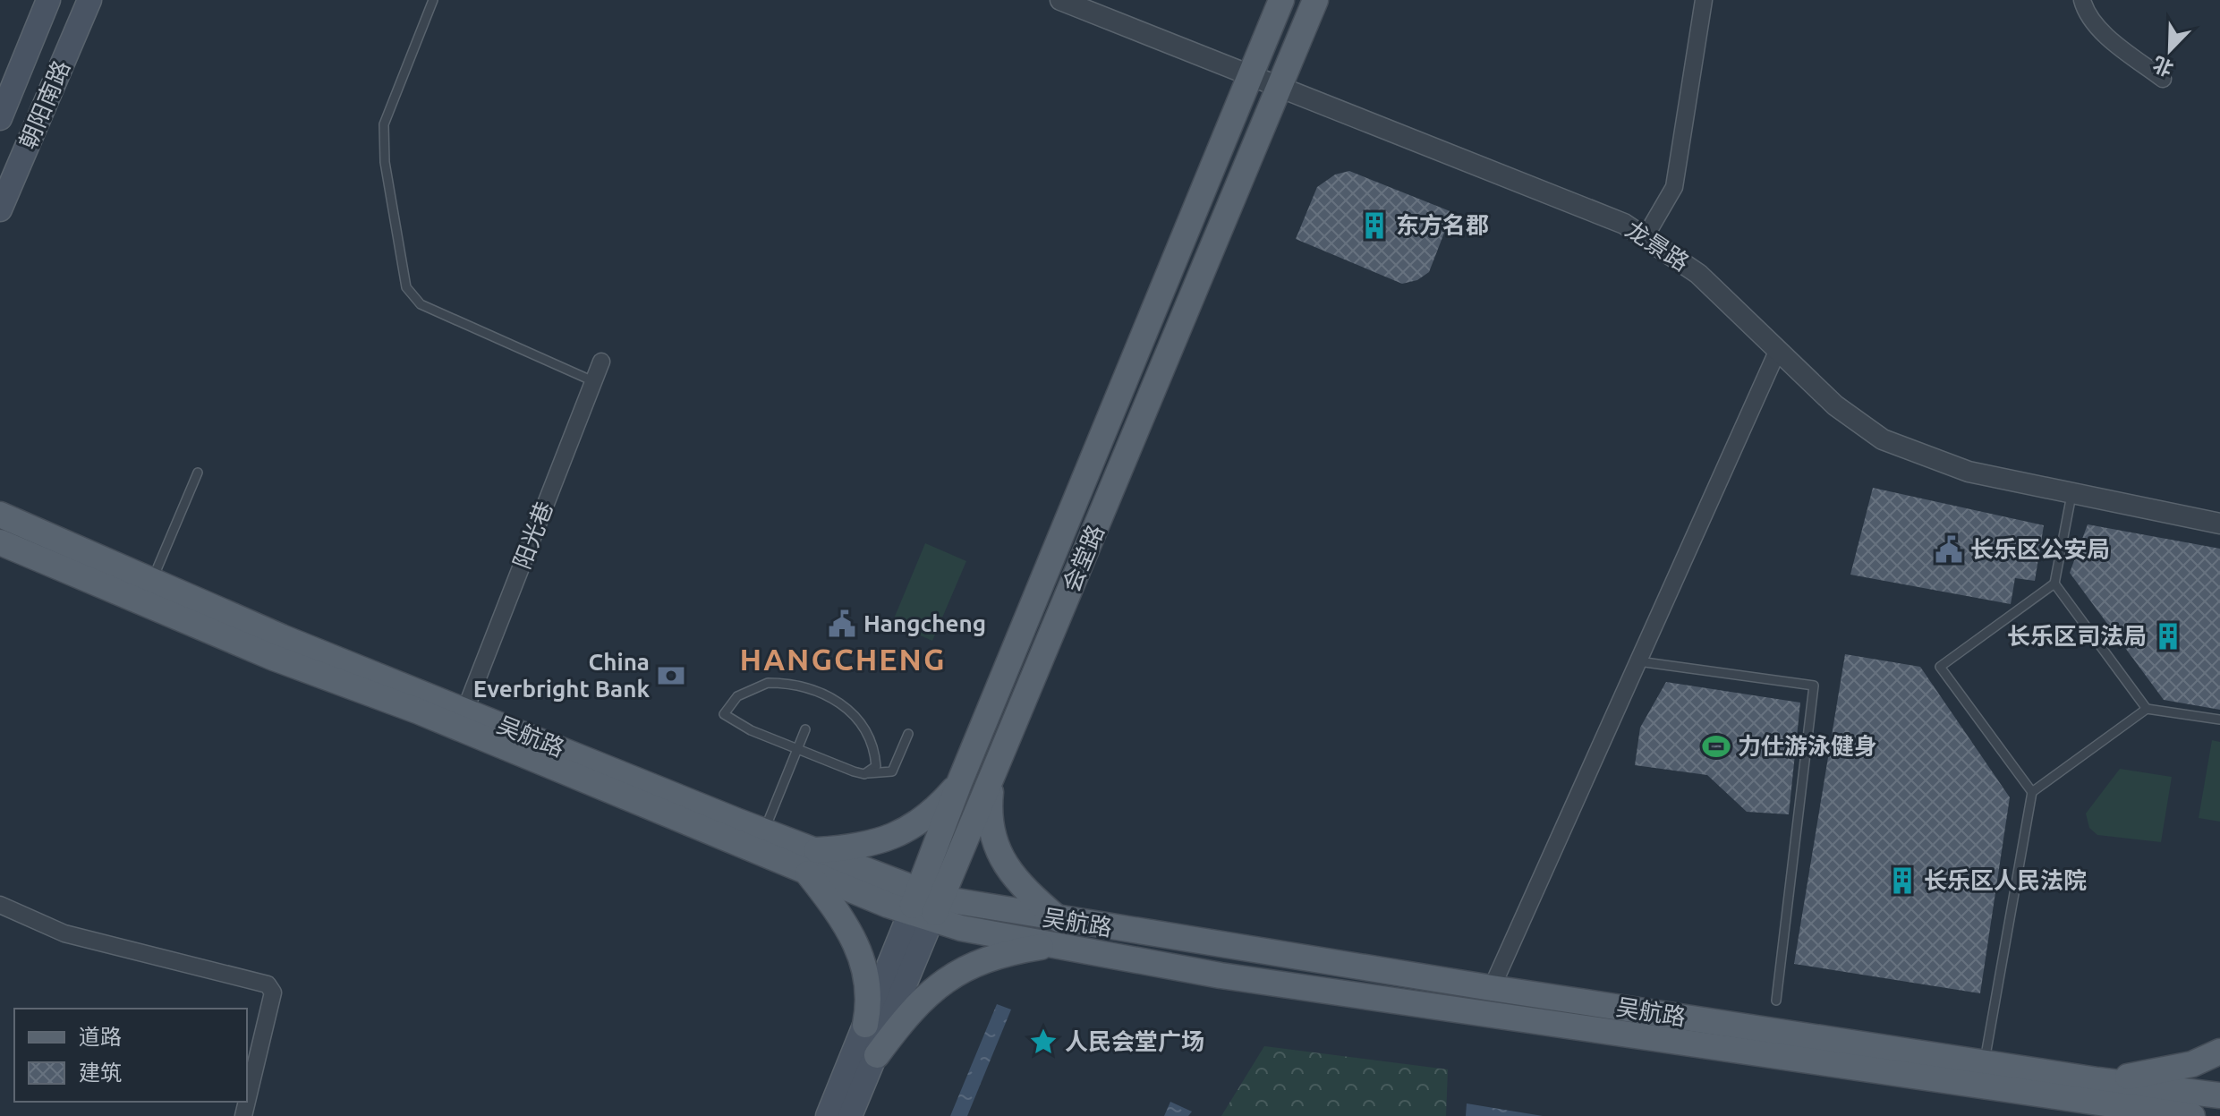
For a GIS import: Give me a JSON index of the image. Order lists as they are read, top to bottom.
{
  "streets": {
    "main road": ["朝阳南路", "会堂路", "吴航路"],
    "street": ["龙景路", "阳光巷"]
  },
  "crossings": [
    ["龙景路", "会堂路"],
    ["阳光巷", "吴航路"],
    ["会堂路", "吴航路"]
  ],
  "districts": ["HANGCHENG"],
  "places": {
    "building": ["东方名郡", "长乐区司法局", "长乐区人民法院"],
    "public building": ["长乐区公安局", "Hangcheng"],
    "bank": ["China Everbright Bank"],
    "sports": ["力仕游泳健身"],
    "place": ["人民会堂广场"]
  },
  "legend": ["道路", "建筑"],
  "north": "bottom left"
}
